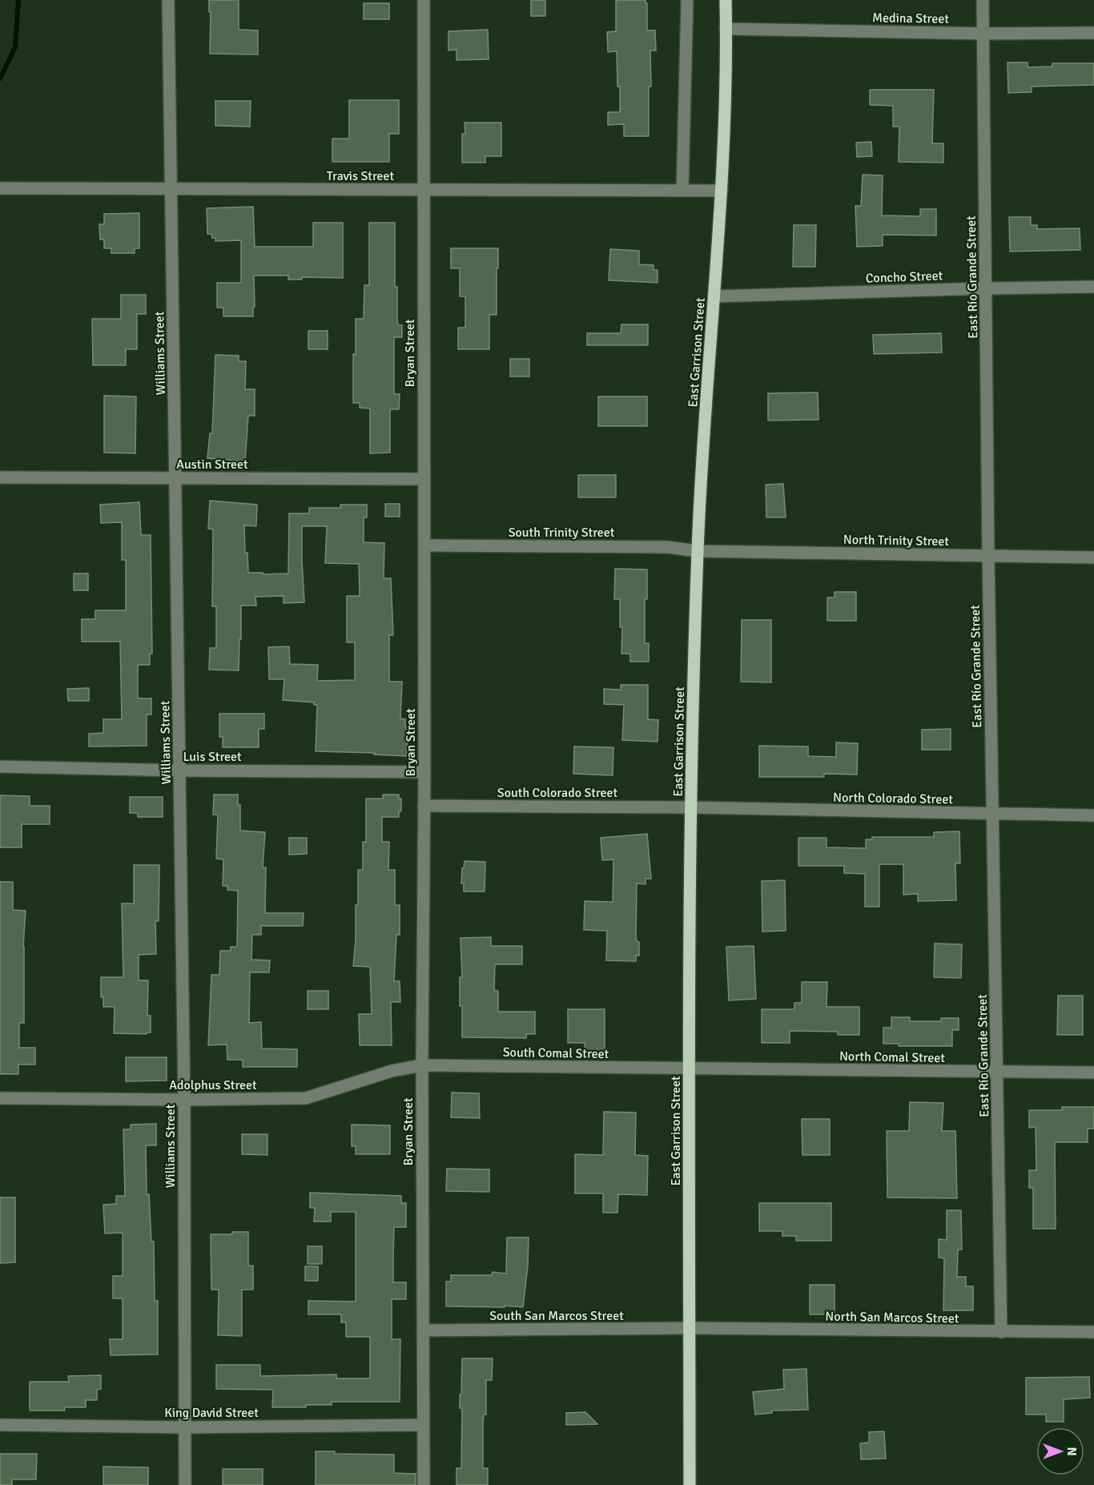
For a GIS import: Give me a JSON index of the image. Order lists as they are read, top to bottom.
{
  "streets": {
    "main road": ["East Garrison Street"],
    "street": [
      "Medina Street",
      "Travis Street",
      "Concho Street",
      "East Río Grande Street",
      "Williams Street",
      "Bryan Street",
      "Austin Street",
      "South Trinity Street",
      "North Trinity Street",
      "Luis Street",
      "South Colorado Street",
      "North Colorado Street",
      "South Comal Street",
      "North Comal Street",
      "Adolphus Street",
      "South San Marcos Street",
      "North San Marcos Street",
      "King David Street"
    ]
  },
  "crossings": [
    ["Medina Street", "East Río Grande Street"],
    ["Medina Street", "East Garrison Street"],
    ["Travis Street", "East Garrison Street"],
    ["Travis Street", "Williams Street"],
    ["Travis Street", "Bryan Street"],
    ["Concho Street", "East Río Grande Street"],
    ["Concho Street", "East Garrison Street"],
    ["East Río Grande Street", "North Trinity Street"],
    ["East Río Grande Street", "North Colorado Street"],
    ["East Río Grande Street", "North Comal Street"],
    ["East Río Grande Street", "North San Marcos Street"],
    ["East Garrison Street", "South Trinity Street"],
    ["East Garrison Street", "North Trinity Street"],
    ["East Garrison Street", "South Colorado Street"],
    ["East Garrison Street", "North Colorado Street"],
    ["East Garrison Street", "South Comal Street"],
    ["East Garrison Street", "North Comal Street"],
    ["East Garrison Street", "South San Marcos Street"],
    ["East Garrison Street", "North San Marcos Street"],
    ["Williams Street", "Austin Street"],
    ["Williams Street", "Luis Street"],
    ["Williams Street", "Adolphus Street"],
    ["Williams Street", "King David Street"],
    ["Bryan Street", "Austin Street"],
    ["Bryan Street", "South Trinity Street"],
    ["Bryan Street", "Luis Street"],
    ["Bryan Street", "South Colorado Street"],
    ["Bryan Street", "South Comal Street"],
    ["Bryan Street", "Adolphus Street"],
    ["Bryan Street", "South San Marcos Street"],
    ["Bryan Street", "King David Street"],
    ["South Trinity Street", "North Trinity Street"],
    ["South Colorado Street", "North Colorado Street"],
    ["South Comal Street", "North Comal Street"],
    ["South Comal Street", "Adolphus Street"],
    ["South San Marcos Street", "North San Marcos Street"]
  ],
  "north": "right"
}
